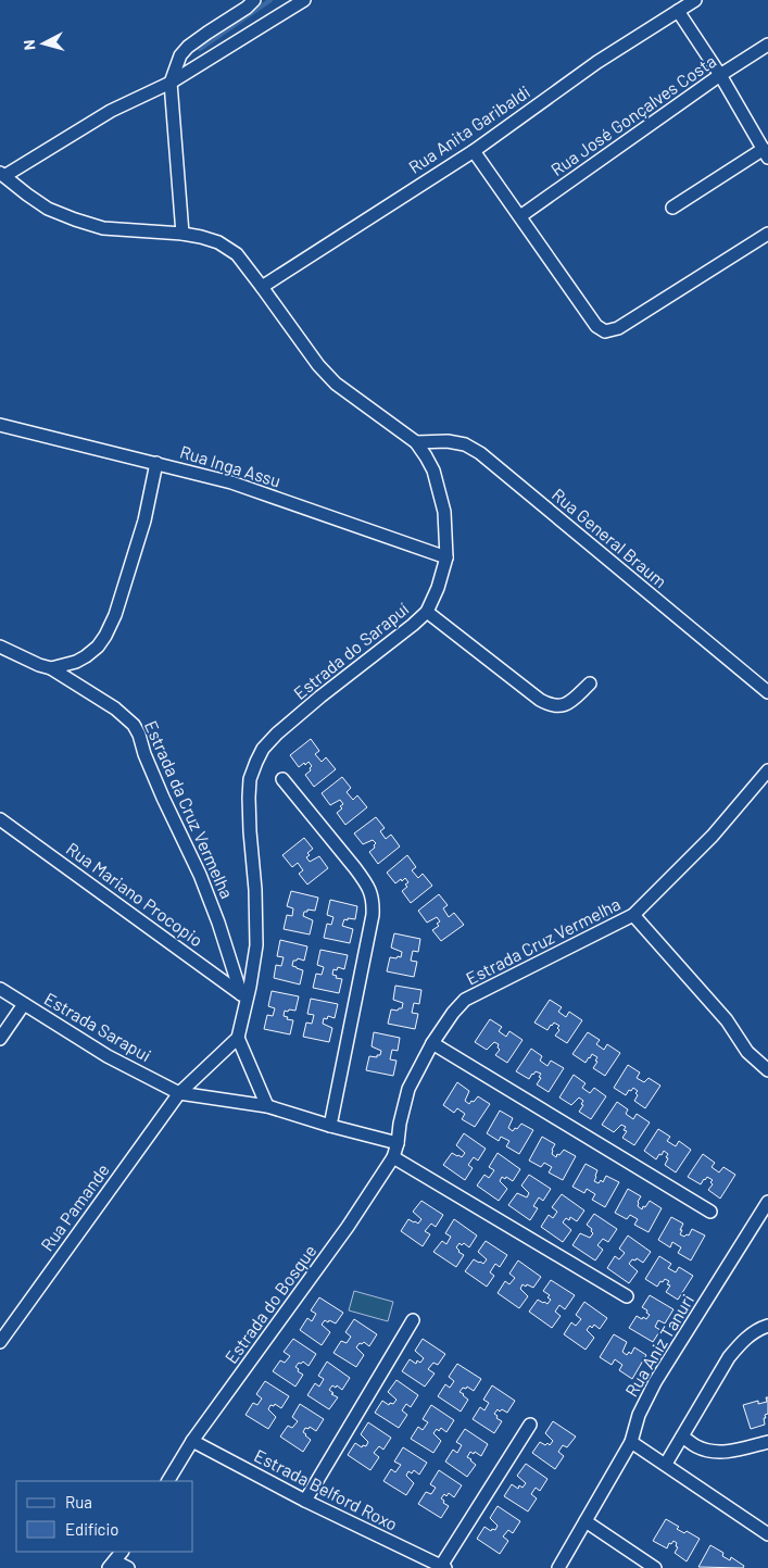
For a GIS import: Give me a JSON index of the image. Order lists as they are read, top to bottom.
{
  "streets": {
    "street": [
      "Rua José Gonçalves Costa",
      "Rua Anita Garibaldi",
      "Rua Inga Assu",
      "Rua General Braum",
      "Estrada do Sarapuí",
      "Estrada da Cruz Vermelha",
      "Rua Mariano Procopio",
      "Estrada Cruz Vermelha",
      "Estrada Sarapui",
      "Rua Pamande",
      "Estrada do Bosque",
      "Rua Aniz Tanuri",
      "Estrada Belford Roxo"
    ]
  },
  "crossings": [
    ["Rua Anita Garibaldi", "Estrada do Sarapuí"],
    ["Rua Inga Assu", "Estrada do Sarapuí"],
    ["Rua General Braum", "Estrada do Sarapuí"],
    ["Estrada do Sarapuí", "Estrada da Cruz Vermelha"],
    ["Estrada do Sarapuí", "Rua Mariano Procopio"],
    ["Estrada da Cruz Vermelha", "Rua Mariano Procopio"],
    ["Estrada Cruz Vermelha", "Estrada do Bosque"],
    ["Estrada Sarapui", "Rua Pamande"],
    ["Estrada do Bosque", "Estrada Belford Roxo"]
  ],
  "legend": ["Rua", "Edifício"],
  "north": "left"
}
